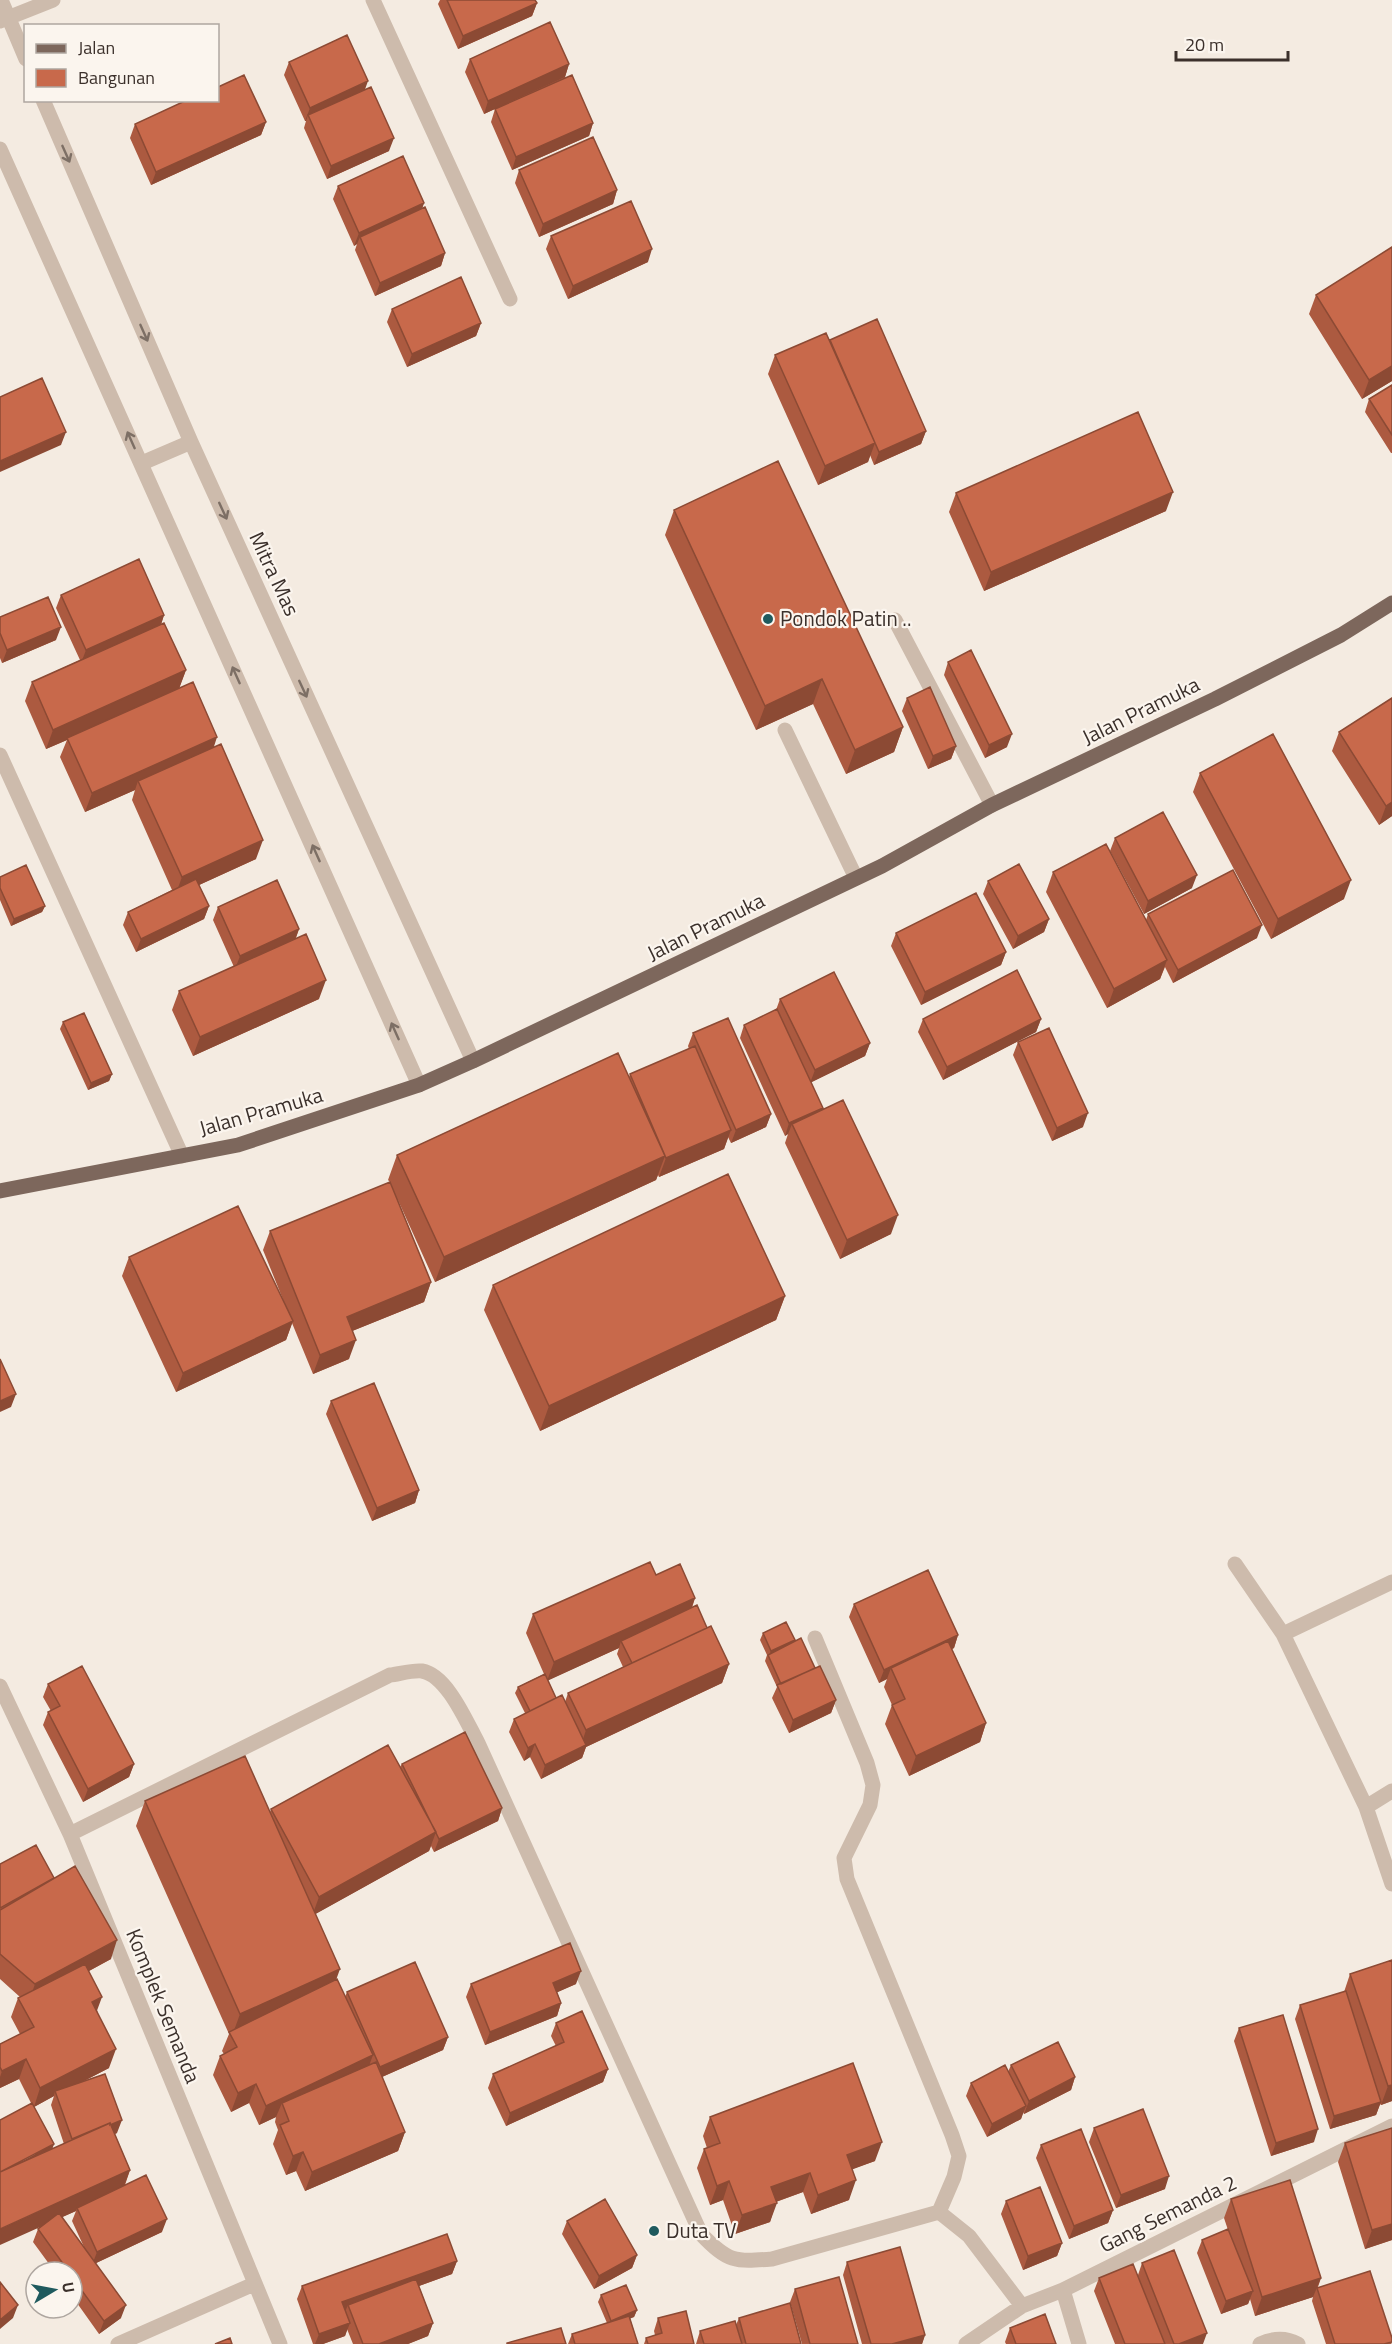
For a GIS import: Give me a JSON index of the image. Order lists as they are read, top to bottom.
{
  "streets": {
    "main road": ["Jalan Pramuka"],
    "street": ["Mitra Mas", "Komplek Semanda", "Gang Semanda 2"]
  },
  "crossings": [
    ["Mitra Mas", "Jalan Pramuka"]
  ],
  "places": ["Pondok Patin ..", "Duta TV"],
  "legend": ["Jalan", "Bangunan"],
  "scale_bar": "20 m",
  "north": "right"
}
